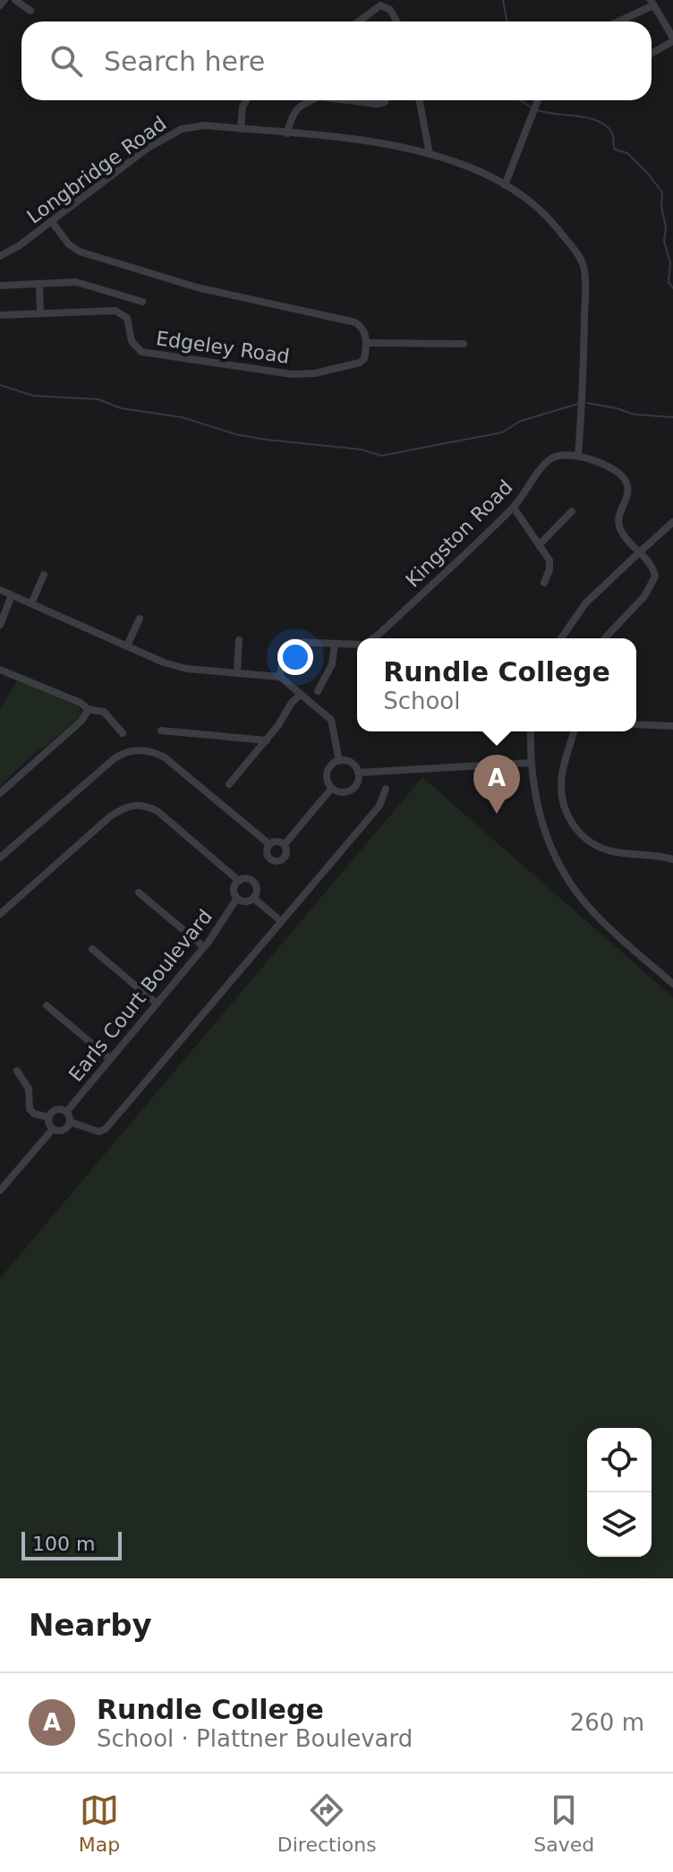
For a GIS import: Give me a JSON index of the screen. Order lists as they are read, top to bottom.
{
  "streets": {
    "street": [
      "Longbridge Road",
      "Edgeley Road",
      "Kingston Road",
      "Earls Court Boulevard"
    ]
  },
  "crossings": [
    ["Longbridge Road", "Kingston Road"]
  ],
  "scale_bar": "100 m",
  "page": {
    "search": "Search here",
    "popup": ["Rundle College", "School"],
    "pins": "A",
    "scale": "100 m",
    "heading": "Nearby",
    "list": [
      {
        "mark": "A",
        "name": "Rundle College",
        "note": "School · Plattner Boulevard",
        "value": "260 m"
      }
    ],
    "nav": ["Map", "Directions", "Saved"]
  }
}
